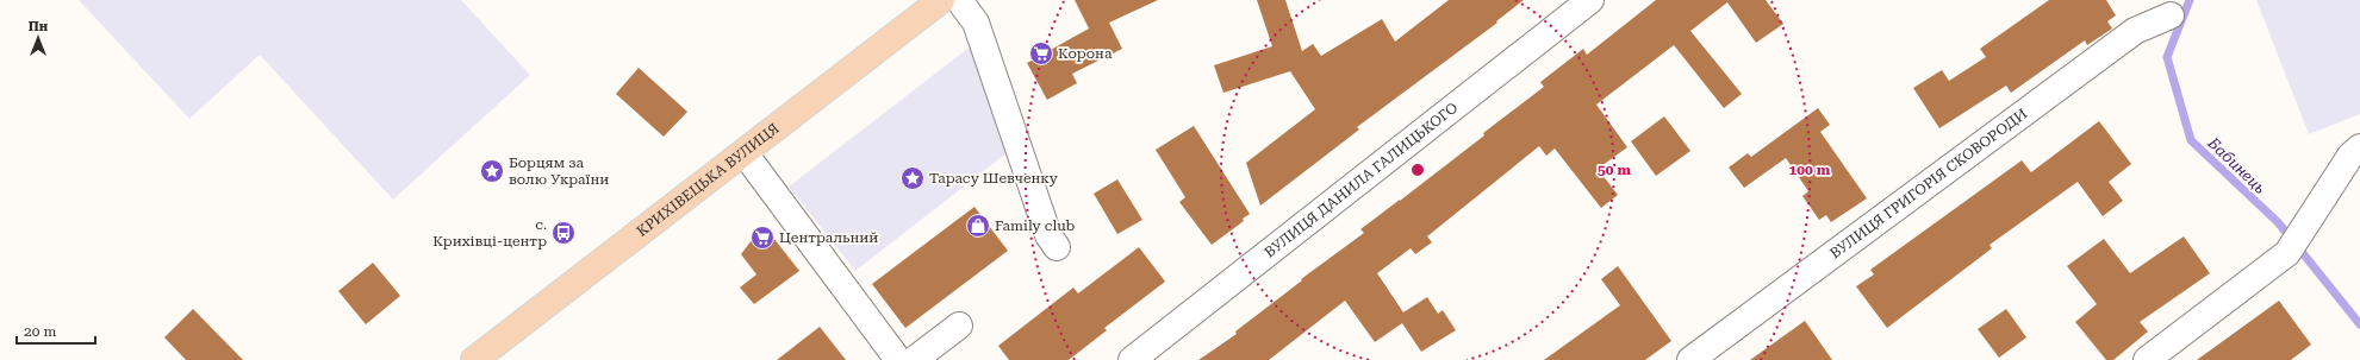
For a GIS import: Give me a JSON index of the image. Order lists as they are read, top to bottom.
{
  "streets": {
    "main road": ["КРИХІВЕЦЬКА ВУЛИЦЯ"],
    "street": ["ВУЛИЦЯ ДАНИЛА ГАЛИЦЬКОГО", "ВУЛИЦЯ ГРИГОРІЯ СКОВОРОДИ"]
  },
  "water": ["Бабинець"],
  "places": {
    "supermarket": ["Корона", "Центральний"],
    "place": ["Борцям за волю України", "Тарасу Шевченку"],
    "shop": ["Family club"],
    "bus stop": ["с. Крихівці-центр"]
  },
  "scale_bar": "20 m",
  "north": "top",
  "rings": ["50 m", "100 m"]
}
